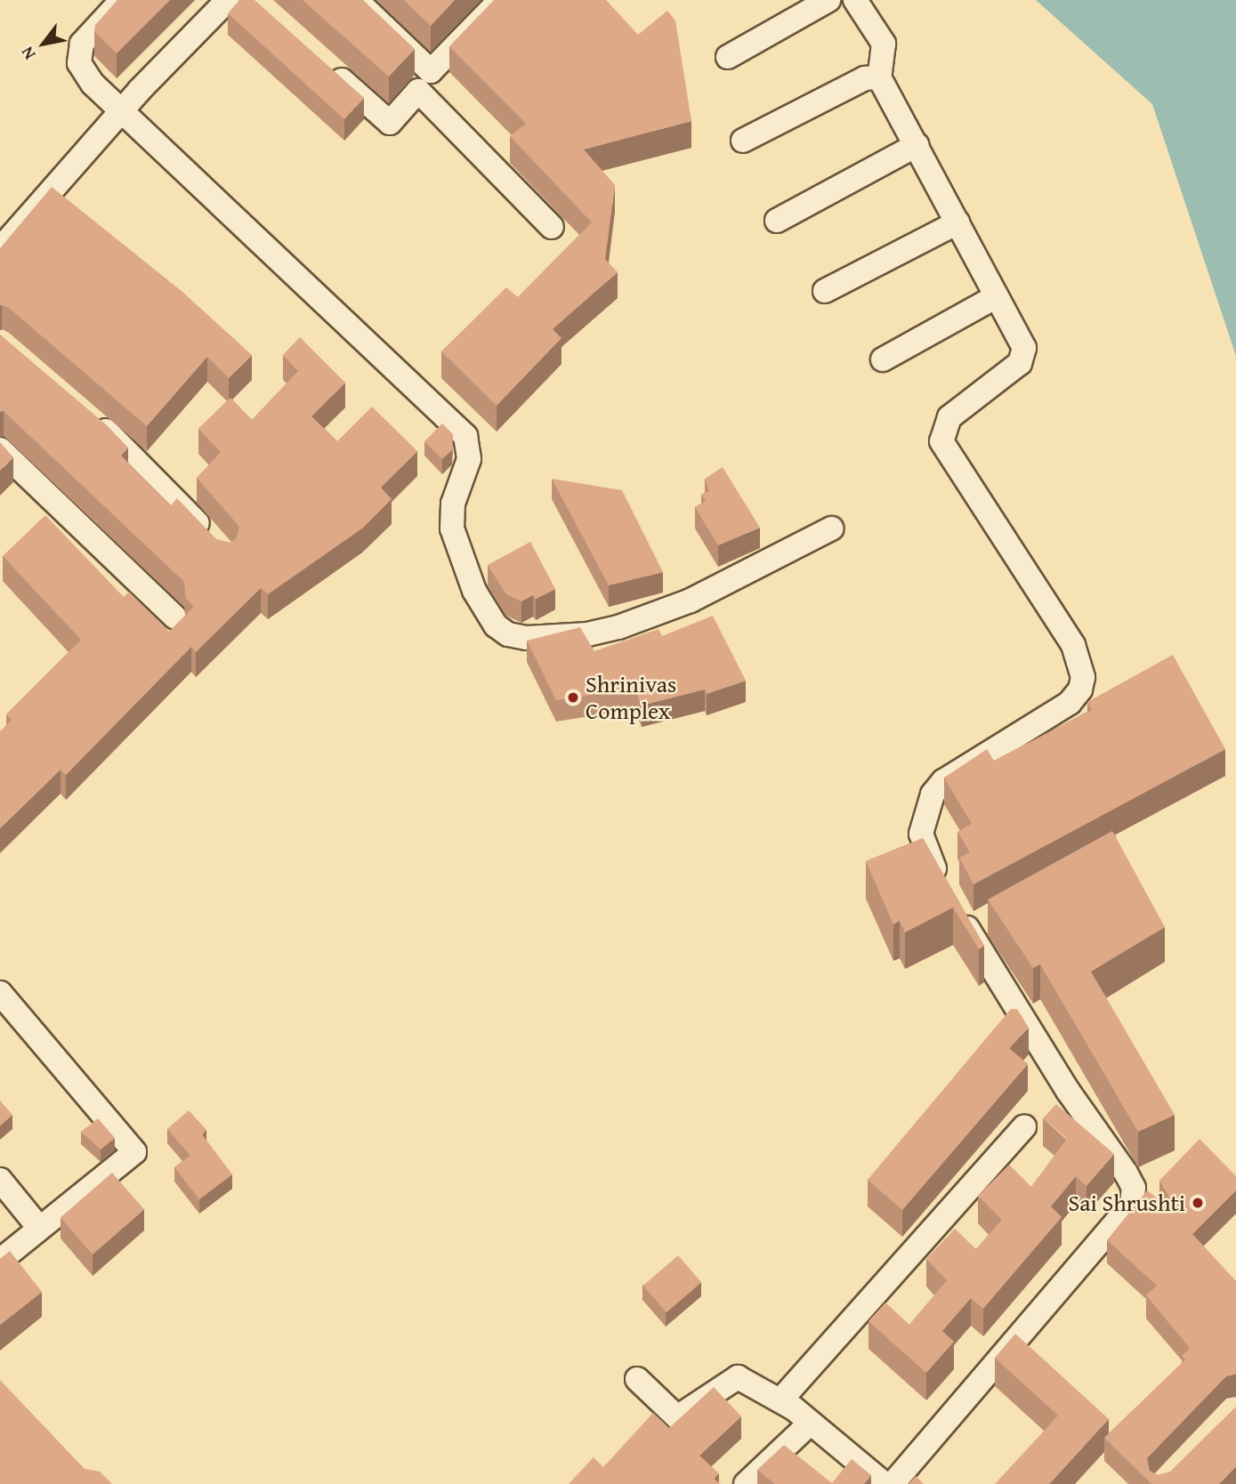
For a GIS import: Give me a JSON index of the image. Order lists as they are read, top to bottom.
{
  "places": ["Shrinivas Complex", "Sai Shrushti"],
  "north": "bottom left"
}
